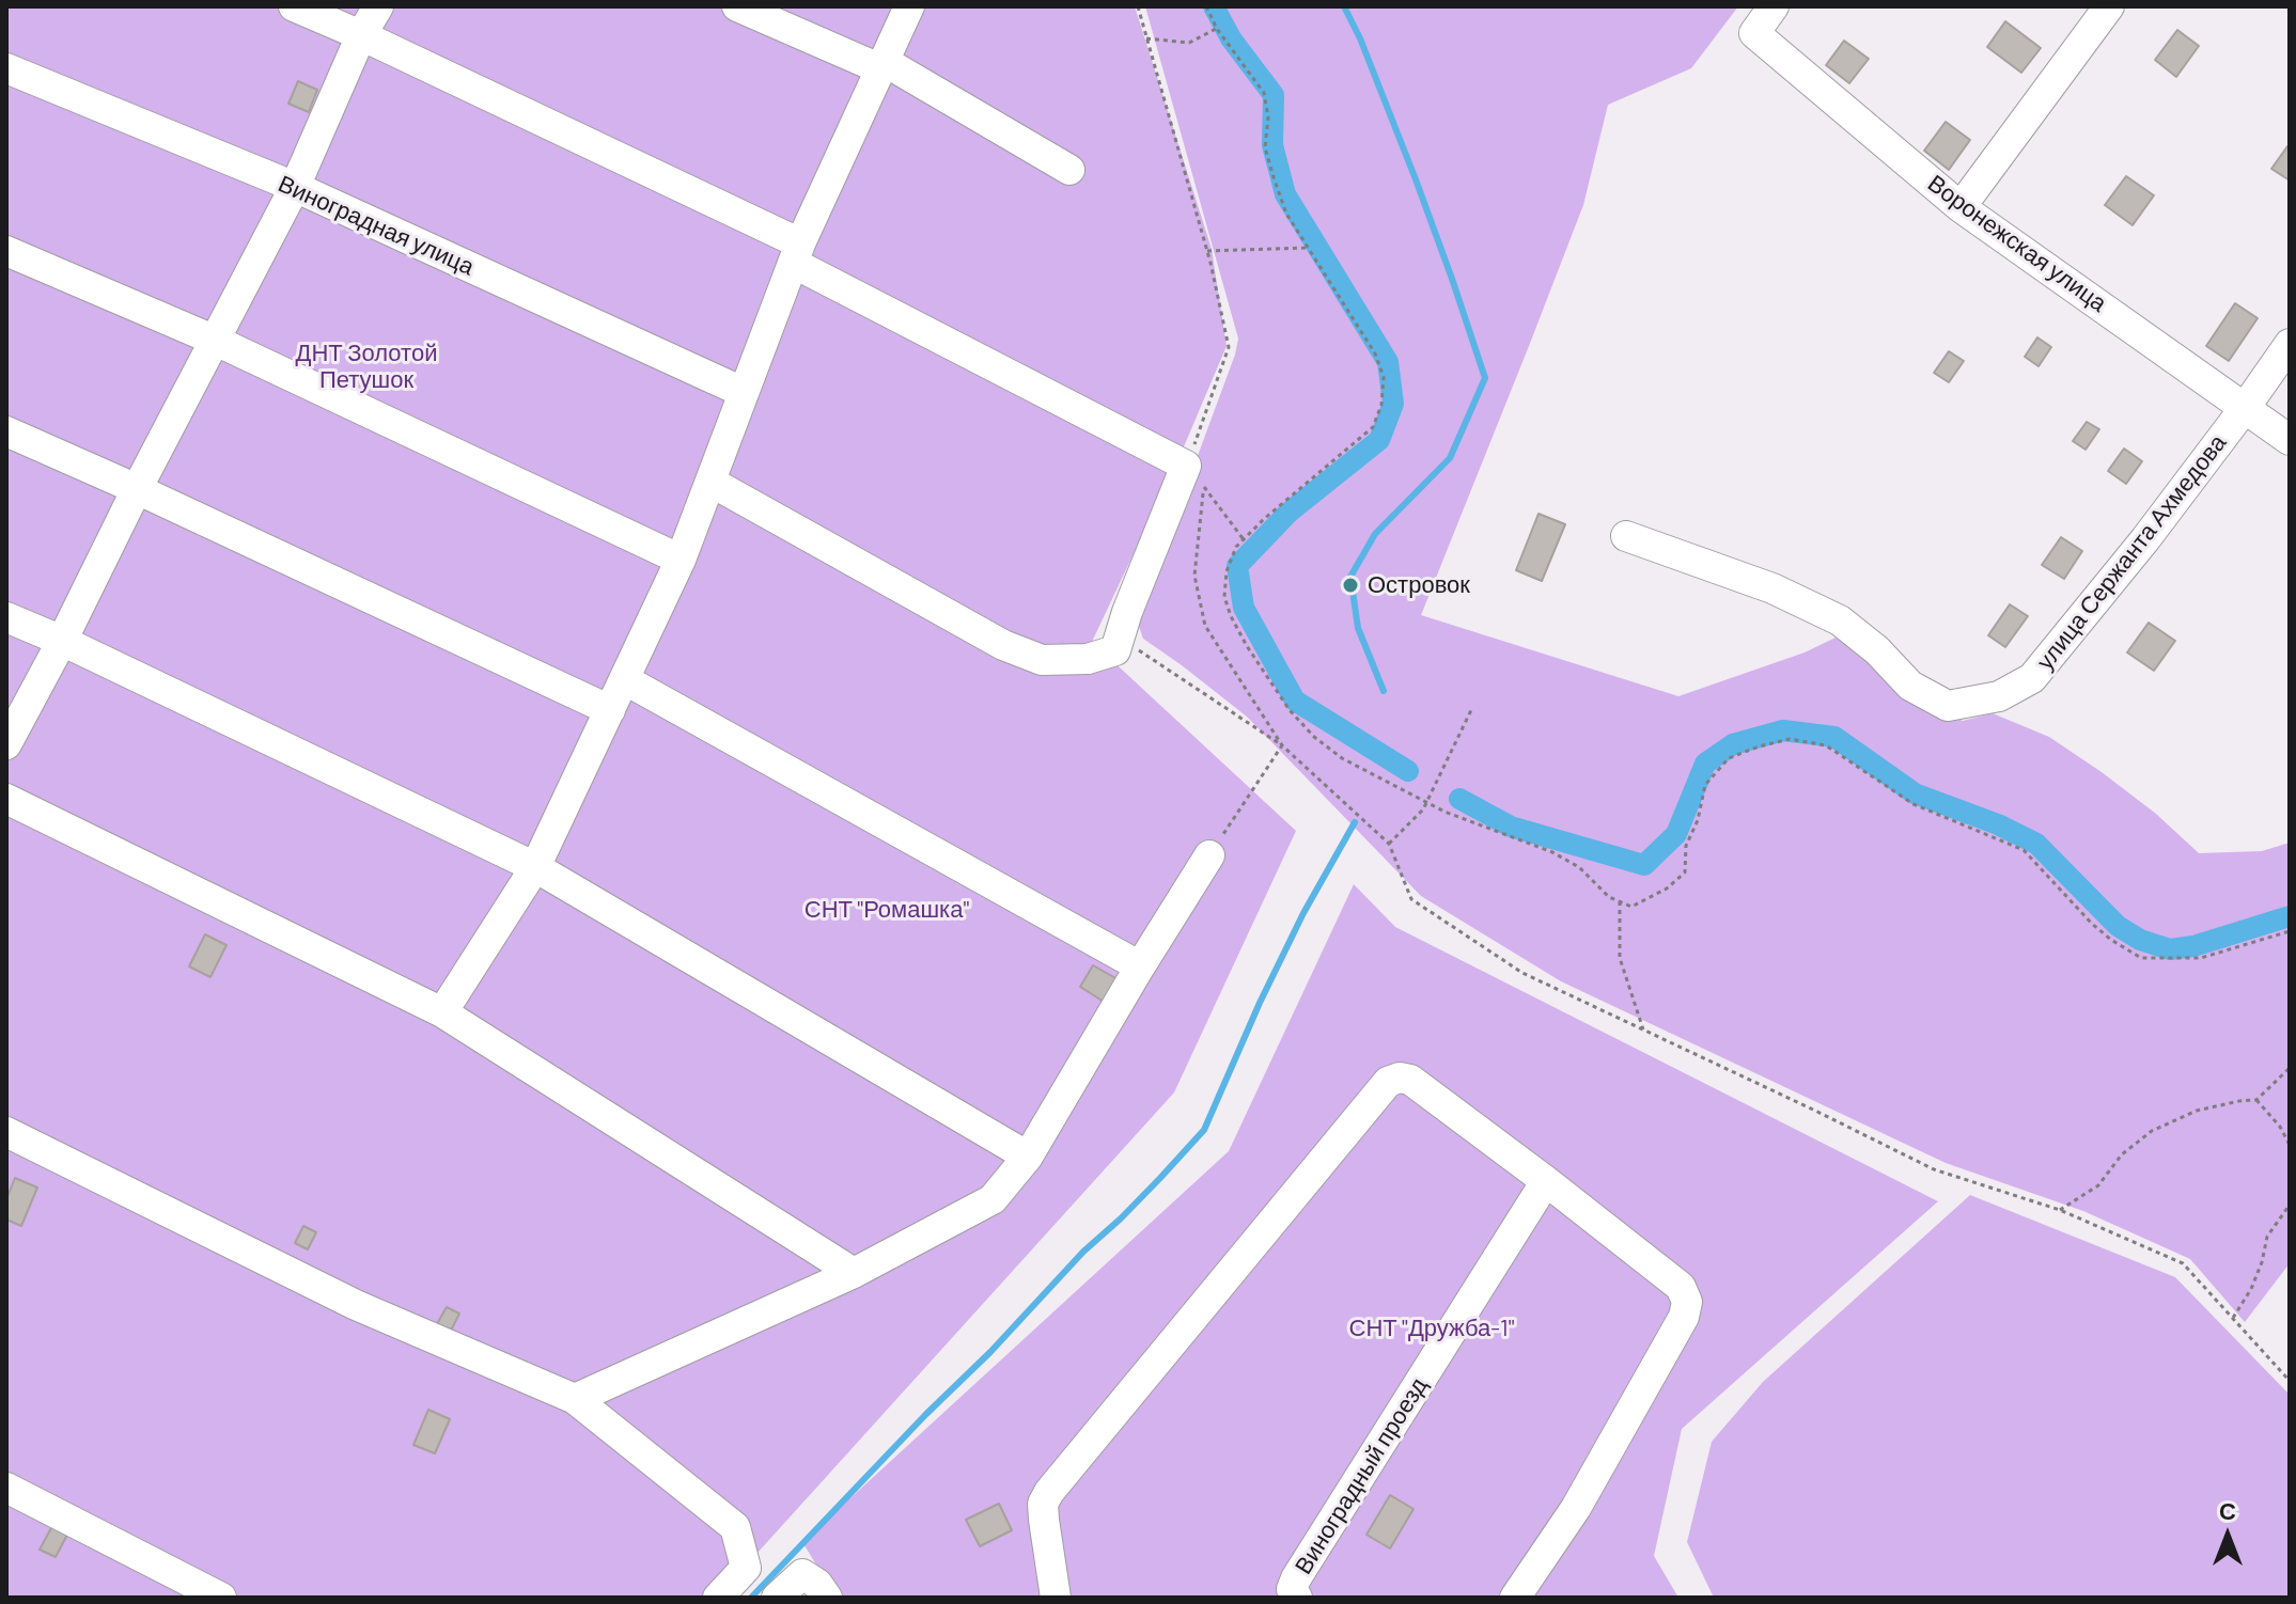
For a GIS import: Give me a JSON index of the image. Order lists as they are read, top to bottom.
{
  "streets": {
    "street": [
      "Виноградная улица",
      "Воронежская улица",
      "улица Сержанта Ахмедова",
      "Виноградный проезд"
    ]
  },
  "crossings": [
    ["Воронежская улица", "улица Сержанта Ахмедова"]
  ],
  "parks": ["ДНТ Золотой Петушок", "СНТ \"Ромашка\"", "СНТ \"Дружба-1\""],
  "places": ["Островок"],
  "north": "top"
}
